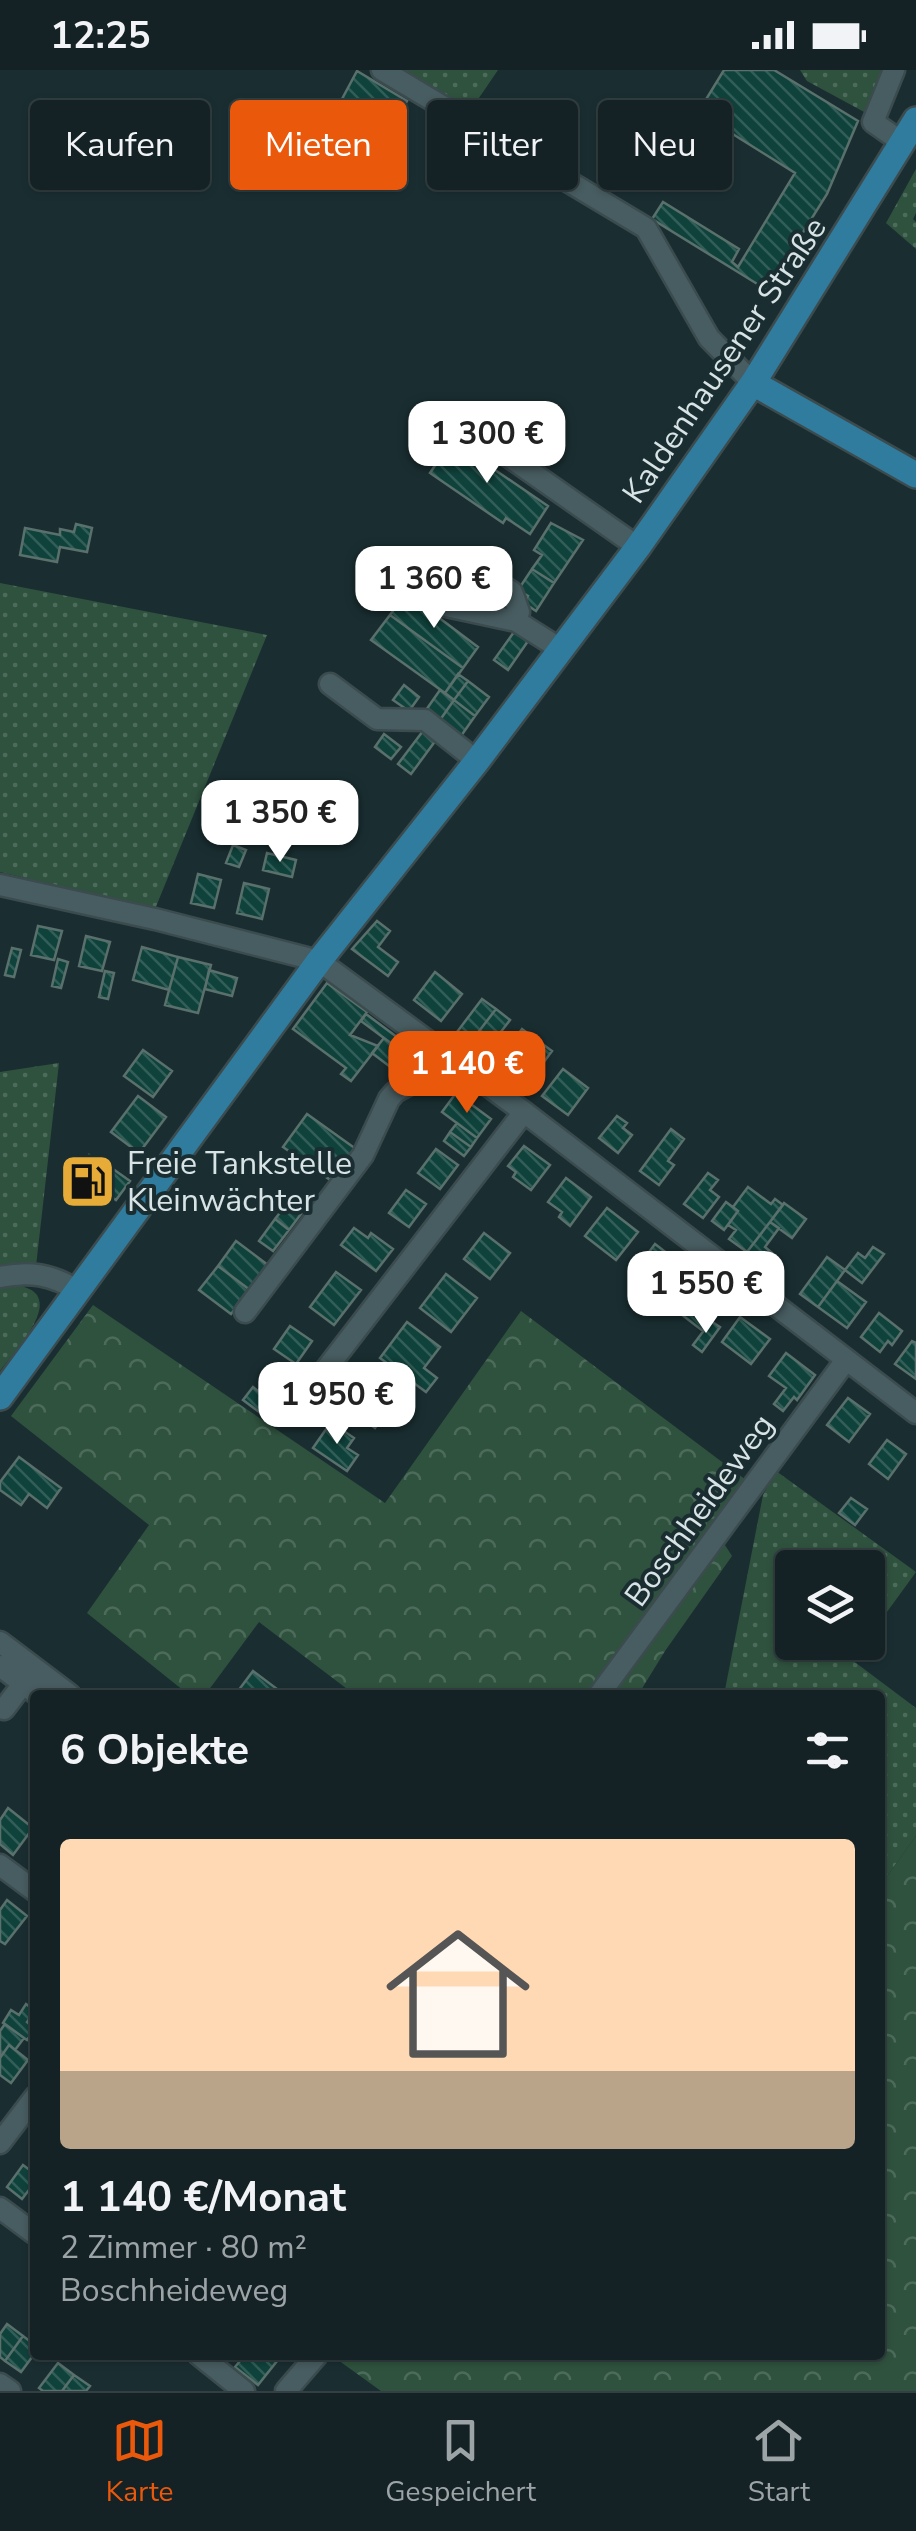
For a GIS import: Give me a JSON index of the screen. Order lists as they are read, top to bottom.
{
  "streets": {
    "main road": ["Kaldenhausener Straße"],
    "street": ["Boschheideweg"]
  },
  "places": {
    "fuel station": ["Freie Tankstelle Kleinwächter"]
  },
  "page": {
    "status": "12:25",
    "chip": [
      "Kaufen",
      "Mieten",
      "Filter",
      "Neu"
    ],
    "price": [
      "1 300 €",
      "1 360 €",
      "1 350 €",
      "1 140 €",
      "1 550 €",
      "1 950 €"
    ],
    "heading": "6 Objekte",
    "list": [
      {
        "name": "1 140 €/Monat",
        "note": "2 Zimmer · 80 m² · Boschheideweg"
      }
    ],
    "tabs": ["Karte", "Gespeichert", "Start"]
  }
}
